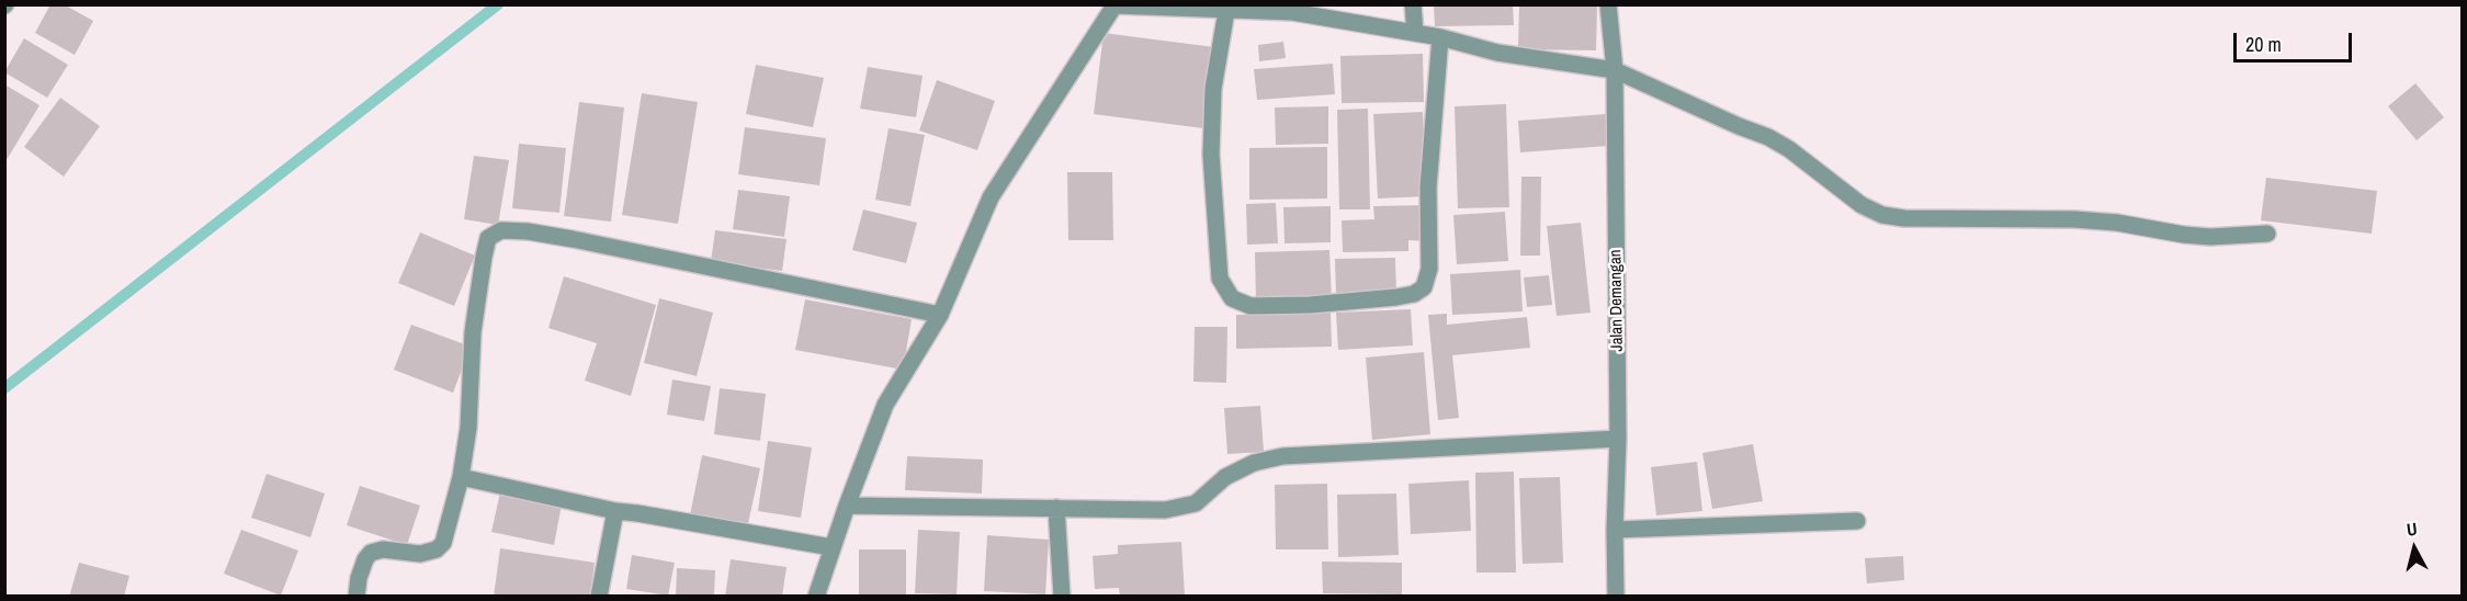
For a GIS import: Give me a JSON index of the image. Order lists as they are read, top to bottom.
{
  "streets": {
    "street": ["Jalan Demangan"]
  },
  "scale_bar": "20 m",
  "north": "top"
}
